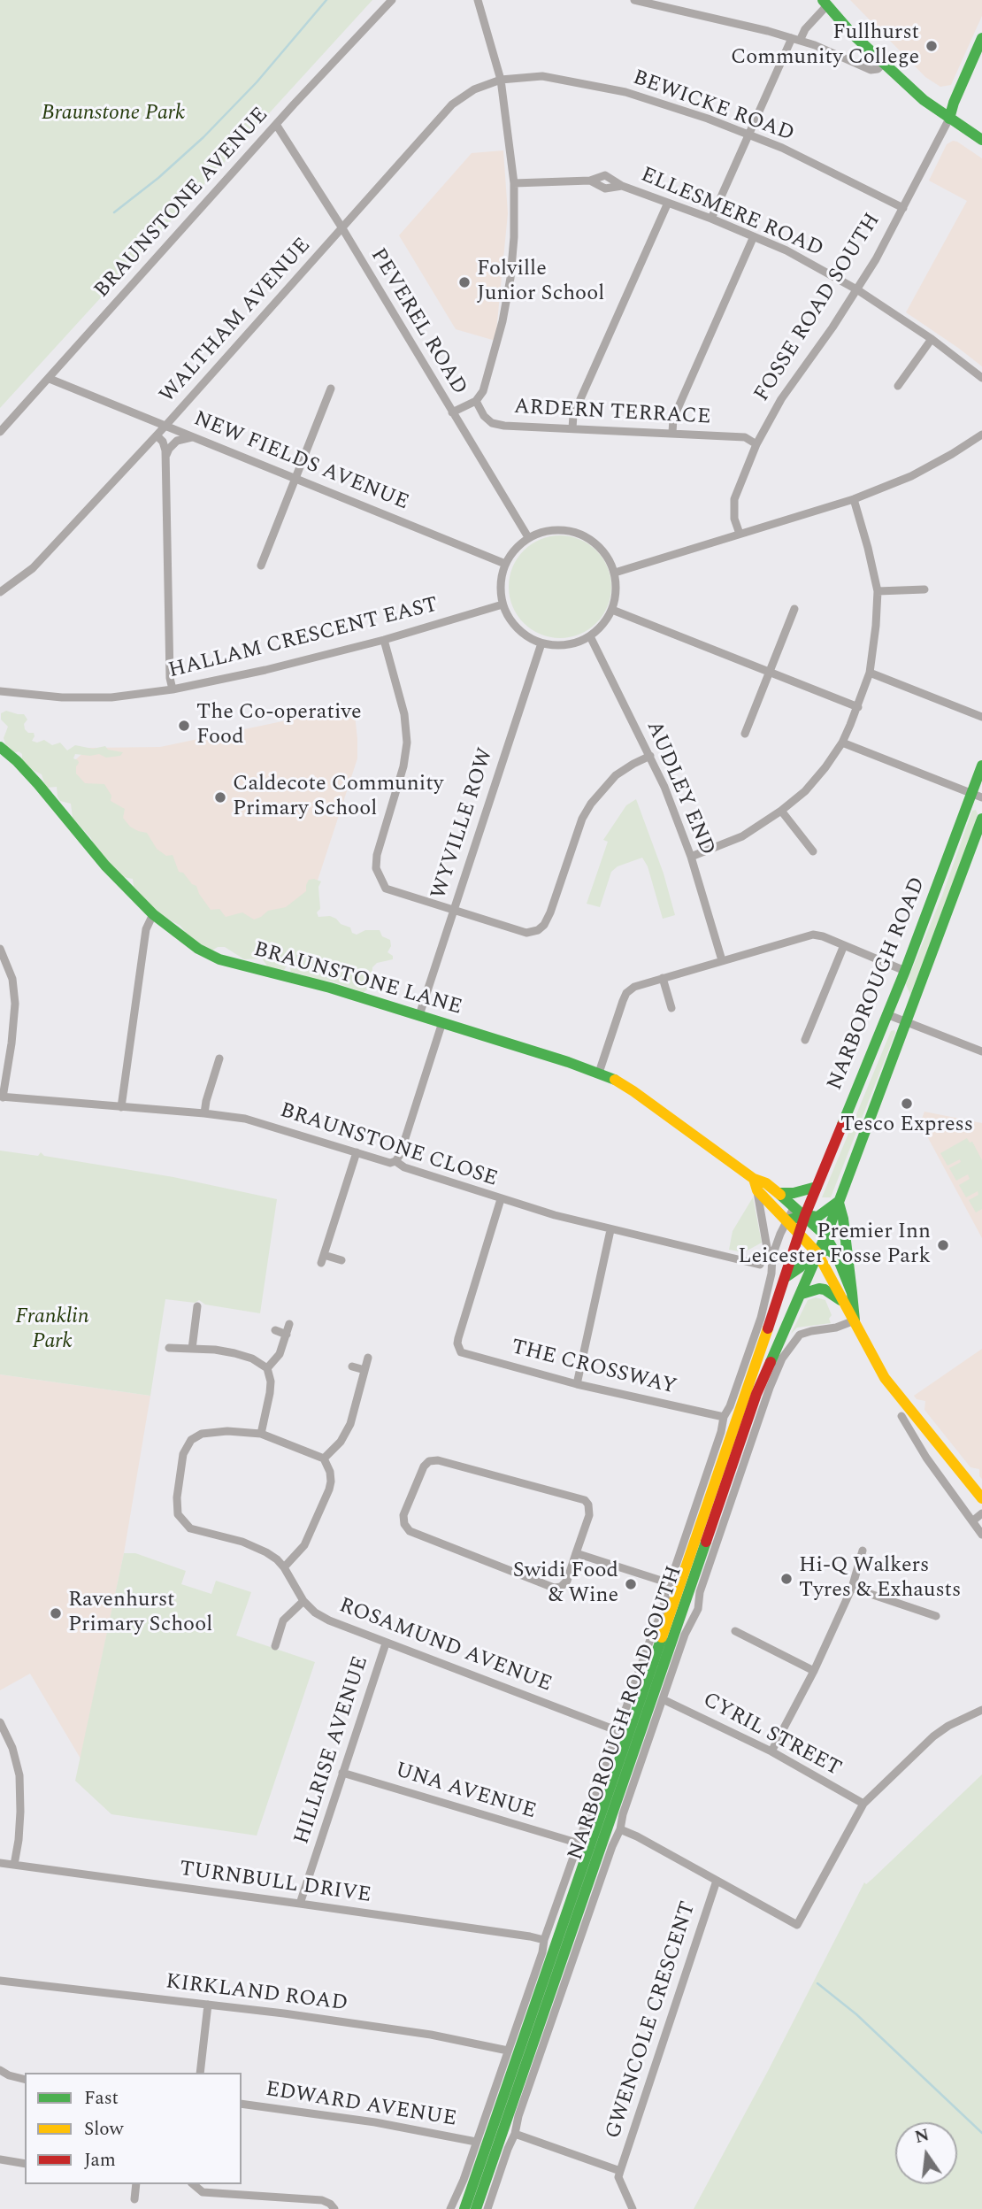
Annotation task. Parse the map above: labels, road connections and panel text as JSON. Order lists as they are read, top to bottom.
{
  "streets": {
    "main road": [
      "FOSSE ROAD SOUTH",
      "BRAUNSTONE LANE",
      "NARBOROUGH ROAD",
      "NARBOROUGH ROAD SOUTH"
    ],
    "street": [
      "BEWICKE ROAD",
      "BRAUNSTONE AVENUE",
      "ELLESMERE ROAD",
      "WALTHAM AVENUE",
      "PEVEREL ROAD",
      "ARDERN TERRACE",
      "NEW FIELDS AVENUE",
      "HALLAM CRESCENT EAST",
      "AUDLEY END",
      "WYVILLE ROW",
      "BRAUNSTONE CLOSE",
      "THE CROSSWAY",
      "ROSAMUND AVENUE",
      "CYRIL STREET",
      "HILLRISE AVENUE",
      "UNA AVENUE",
      "TURNBULL DRIVE",
      "KIRKLAND ROAD",
      "GWENCOLE CRESCENT",
      "EDWARD AVENUE"
    ]
  },
  "crossings": [
    ["BEWICKE ROAD", "FOSSE ROAD SOUTH"],
    ["BEWICKE ROAD", "WALTHAM AVENUE"],
    ["BRAUNSTONE AVENUE", "PEVEREL ROAD"],
    ["BRAUNSTONE AVENUE", "NEW FIELDS AVENUE"],
    ["ELLESMERE ROAD", "FOSSE ROAD SOUTH"],
    ["FOSSE ROAD SOUTH", "ARDERN TERRACE"],
    ["WALTHAM AVENUE", "PEVEREL ROAD"],
    ["WALTHAM AVENUE", "NEW FIELDS AVENUE"],
    ["PEVEREL ROAD", "NEW FIELDS AVENUE"],
    ["PEVEREL ROAD", "HALLAM CRESCENT EAST"],
    ["PEVEREL ROAD", "AUDLEY END"],
    ["PEVEREL ROAD", "WYVILLE ROW"],
    ["NEW FIELDS AVENUE", "HALLAM CRESCENT EAST"],
    ["NEW FIELDS AVENUE", "AUDLEY END"],
    ["NEW FIELDS AVENUE", "WYVILLE ROW"],
    ["HALLAM CRESCENT EAST", "AUDLEY END"],
    ["HALLAM CRESCENT EAST", "WYVILLE ROW"],
    ["AUDLEY END", "WYVILLE ROW"],
    ["WYVILLE ROW", "BRAUNSTONE LANE"],
    ["BRAUNSTONE LANE", "NARBOROUGH ROAD"],
    ["BRAUNSTONE LANE", "NARBOROUGH ROAD SOUTH"],
    ["NARBOROUGH ROAD", "NARBOROUGH ROAD SOUTH"],
    ["BRAUNSTONE CLOSE", "THE CROSSWAY"],
    ["THE CROSSWAY", "NARBOROUGH ROAD SOUTH"],
    ["ROSAMUND AVENUE", "NARBOROUGH ROAD SOUTH"],
    ["ROSAMUND AVENUE", "HILLRISE AVENUE"],
    ["NARBOROUGH ROAD SOUTH", "CYRIL STREET"],
    ["NARBOROUGH ROAD SOUTH", "UNA AVENUE"],
    ["NARBOROUGH ROAD SOUTH", "TURNBULL DRIVE"],
    ["NARBOROUGH ROAD SOUTH", "KIRKLAND ROAD"],
    ["NARBOROUGH ROAD SOUTH", "GWENCOLE CRESCENT"],
    ["NARBOROUGH ROAD SOUTH", "EDWARD AVENUE"],
    ["HILLRISE AVENUE", "UNA AVENUE"],
    ["HILLRISE AVENUE", "TURNBULL DRIVE"]
  ],
  "parks": ["Braunstone Park", "Franklin Park"],
  "places": [
    "Fullhurst Community College",
    "Folville Junior School",
    "The Co-operative Food",
    "Caldecote Community Primary School",
    "Tesco Express",
    "Premier Inn Leicester Fosse Park",
    "Hi-Q Walkers Tyres & Exhausts",
    "Swidi Food & Wine",
    "Ravenhurst Primary School"
  ],
  "legend": ["Fast", "Slow", "Jam"],
  "north": "top"
}
